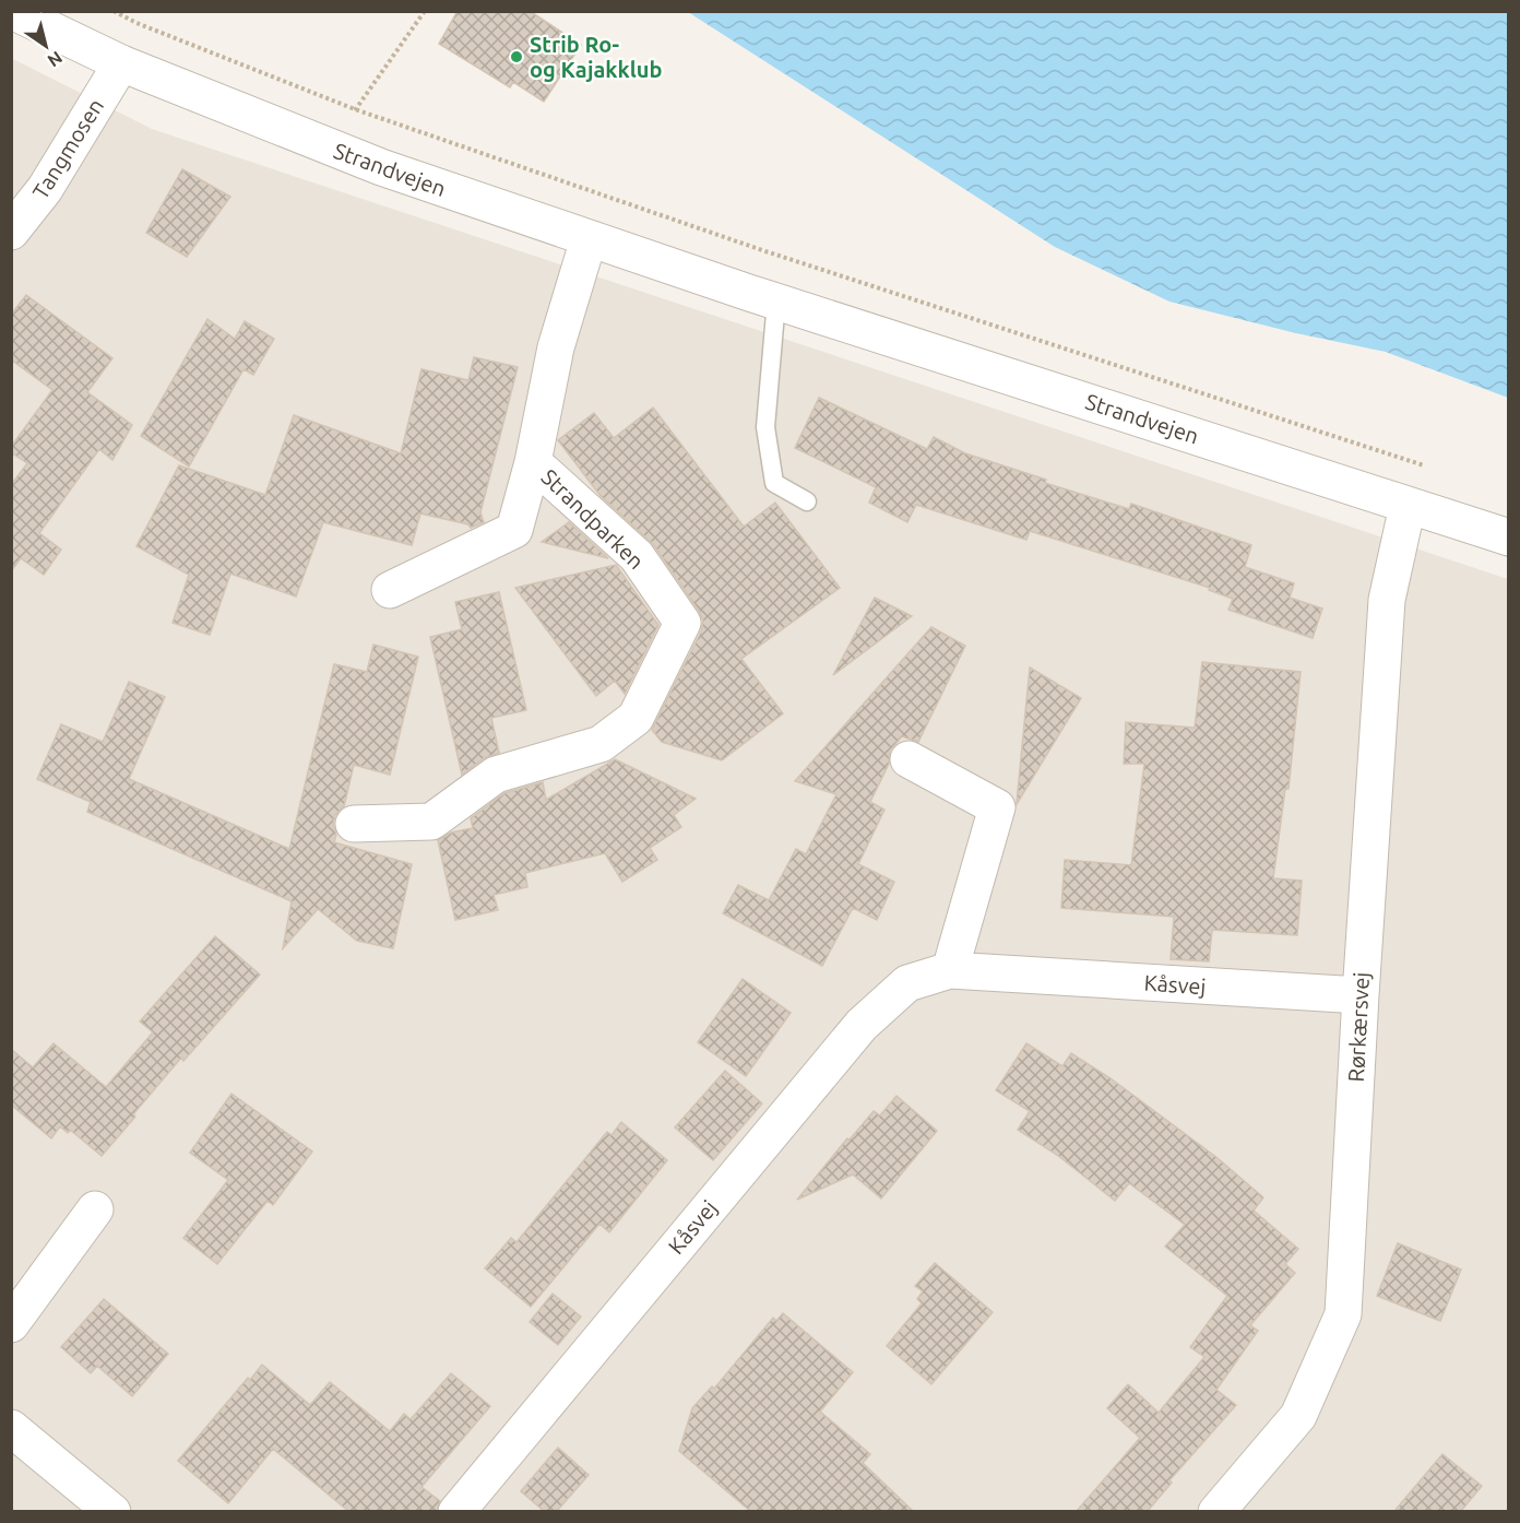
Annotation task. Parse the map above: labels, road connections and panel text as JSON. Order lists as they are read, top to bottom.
{
  "streets": {
    "street": [
      "Tangmosen",
      "Strandvejen",
      "Strandparken",
      "Kåsvej",
      "Rørkærsvej"
    ]
  },
  "crossings": [
    ["Tangmosen", "Strandvejen"],
    ["Strandvejen", "Strandparken"],
    ["Strandvejen", "Rørkærsvej"],
    ["Kåsvej", "Rørkærsvej"]
  ],
  "places": ["Strib Ro- og Kajakklub"],
  "north": "bottom right"
}
